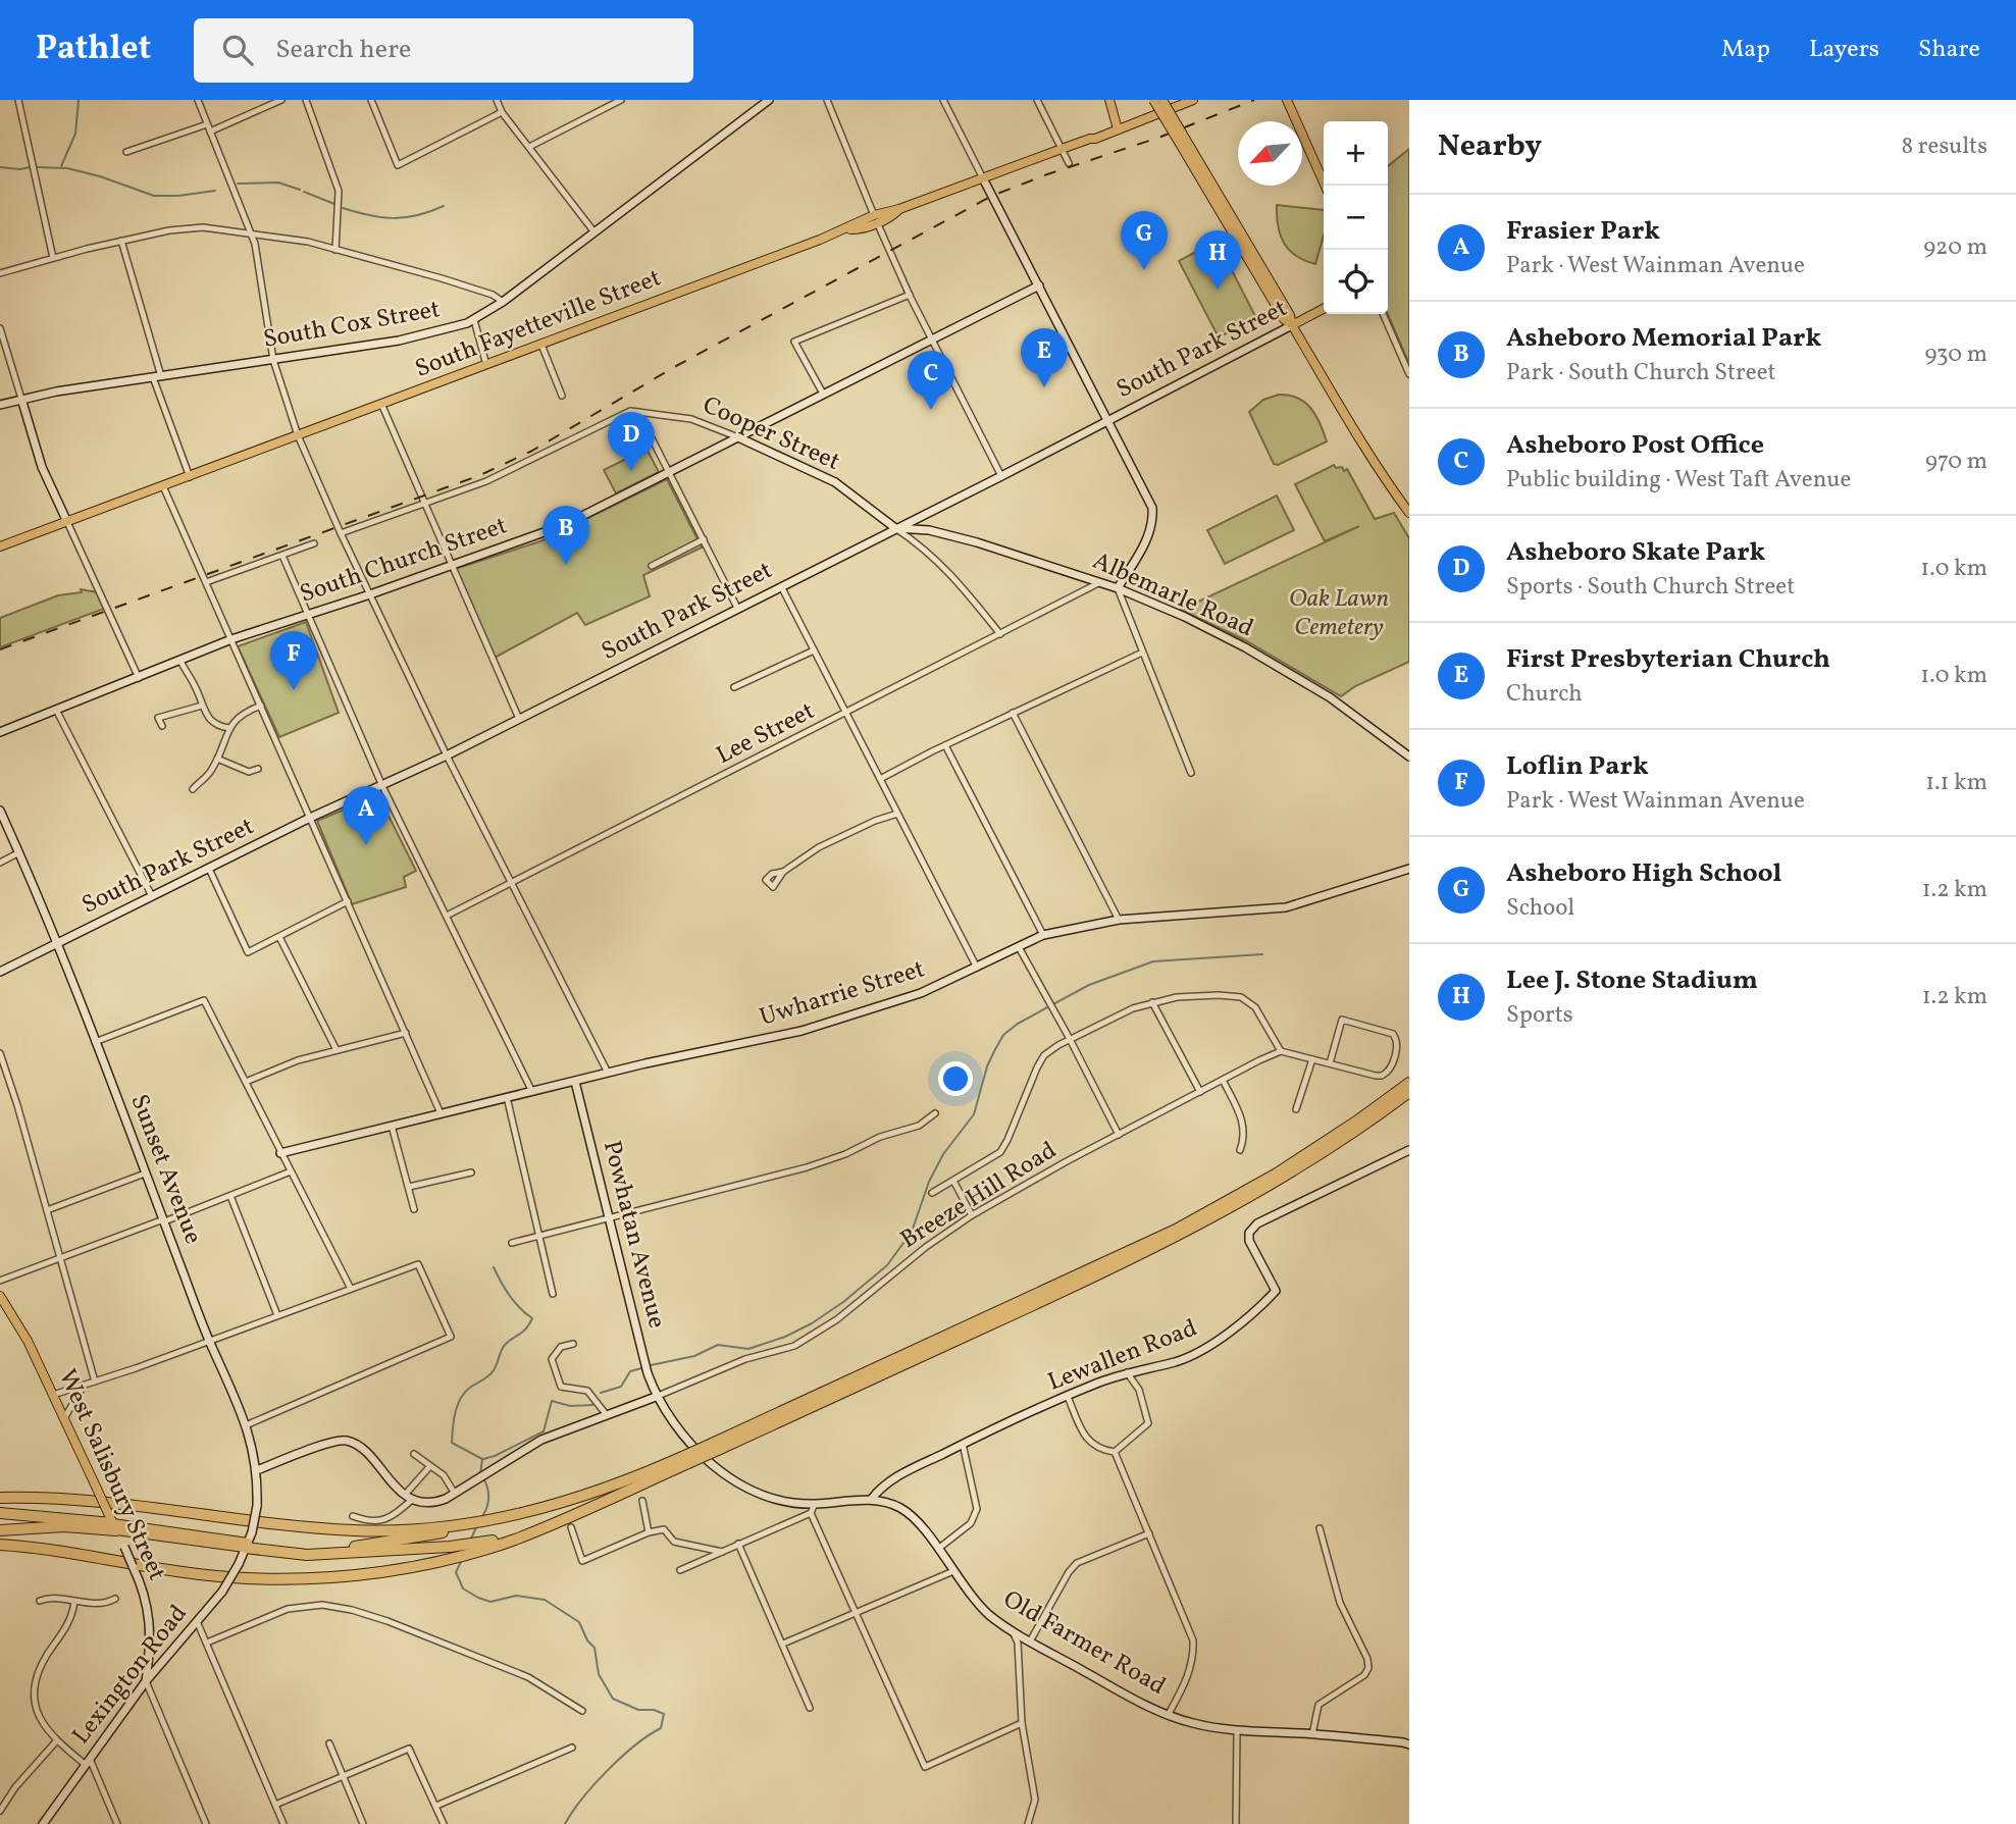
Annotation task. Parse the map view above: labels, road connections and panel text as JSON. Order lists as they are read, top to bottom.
{
  "streets": {
    "main road": ["South Fayetteville Street", "South Park Street", "West Salisbury Street"],
    "street": [
      "South Cox Street",
      "Cooper Street",
      "South Church Street",
      "Albemarle Road",
      "Lee Street",
      "Uwharrie Street",
      "Sunset Avenue",
      "Breeze Hill Road",
      "Powhatan Avenue",
      "Lewallen Road",
      "Old Farmer Road",
      "Lexington Road"
    ]
  },
  "crossings": [
    ["South Park Street", "Cooper Street"],
    ["South Park Street", "Albemarle Road"],
    ["South Park Street", "Sunset Avenue"],
    ["Cooper Street", "South Church Street"],
    ["Cooper Street", "Albemarle Road"],
    ["Cooper Street", "Lee Street"],
    ["Albemarle Road", "Lee Street"],
    ["Uwharrie Street", "Powhatan Avenue"],
    ["Sunset Avenue", "Lexington Road"],
    ["Breeze Hill Road", "Powhatan Avenue"],
    ["Breeze Hill Road", "Old Farmer Road"],
    ["Powhatan Avenue", "Old Farmer Road"],
    ["Lewallen Road", "Old Farmer Road"],
    ["West Salisbury Street", "Lexington Road"]
  ],
  "parks": ["Oak Lawn Cemetery"],
  "north": "bottom left",
  "page": {
    "header": "Pathlet",
    "search": "Search here",
    "nav": ["Map", "Layers", "Share"],
    "heading": ["Nearby", "8 results"],
    "map_buttons": ["+", "−"],
    "list": [
      {
        "mark": "A",
        "name": "Frasier Park",
        "note": "Park · West Wainman Avenue",
        "value": "920 m"
      },
      {
        "mark": "B",
        "name": "Asheboro Memorial Park",
        "note": "Park · South Church Street",
        "value": "930 m"
      },
      {
        "mark": "C",
        "name": "Asheboro Post Office",
        "note": "Public building · West Taft Avenue",
        "value": "970 m"
      },
      {
        "mark": "D",
        "name": "Asheboro Skate Park",
        "note": "Sports · South Church Street",
        "value": "1.0 km"
      },
      {
        "mark": "E",
        "name": "First Presbyterian Church",
        "note": "Church",
        "value": "1.0 km"
      },
      {
        "mark": "F",
        "name": "Loflin Park",
        "note": "Park · West Wainman Avenue",
        "value": "1.1 km"
      },
      {
        "mark": "G",
        "name": "Asheboro High School",
        "note": "School",
        "value": "1.2 km"
      },
      {
        "mark": "H",
        "name": "Lee J. Stone Stadium",
        "note": "Sports",
        "value": "1.2 km"
      }
    ],
    "pins": [
      "G",
      "H",
      "E",
      "C",
      "D",
      "B",
      "F",
      "A"
    ]
  }
}
